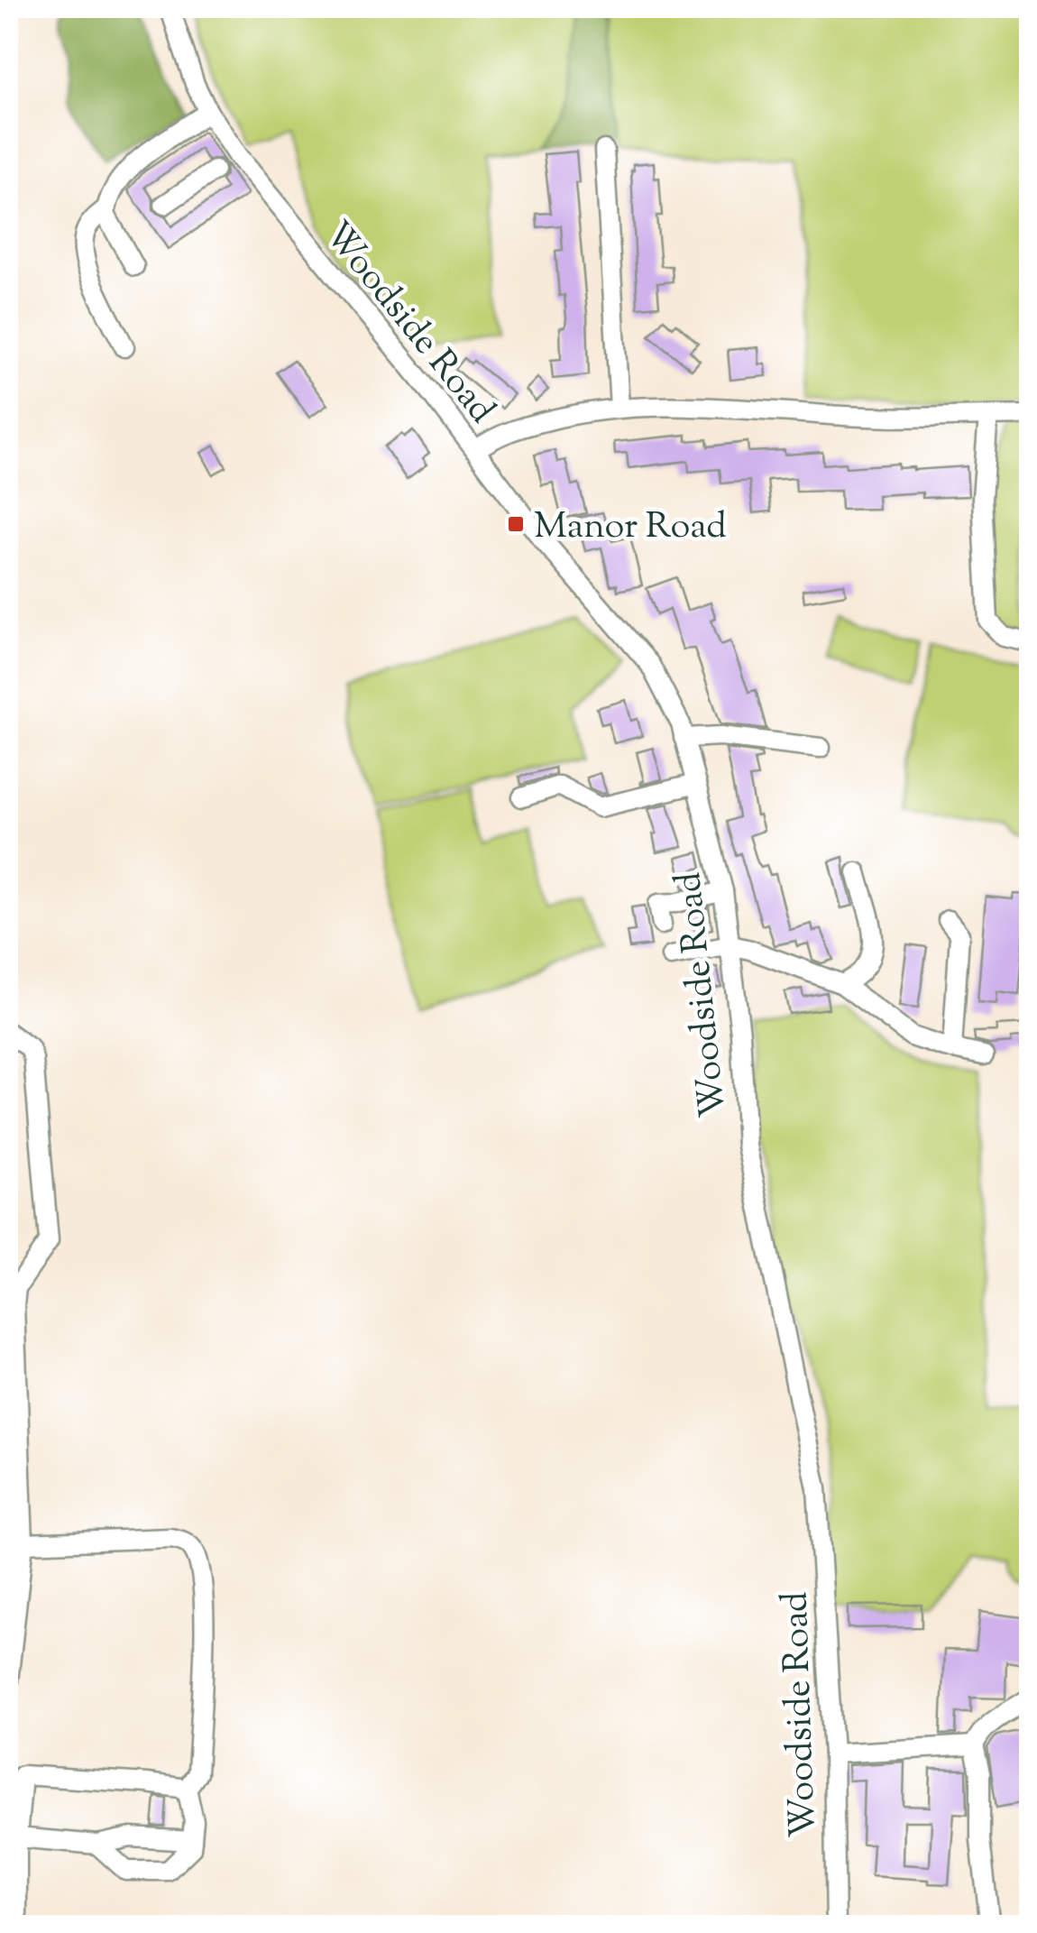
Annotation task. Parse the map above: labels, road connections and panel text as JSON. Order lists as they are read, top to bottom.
{
  "streets": {
    "street": ["Woodside Road"]
  },
  "places": {
    "transit": ["Manor Road"]
  }
}
